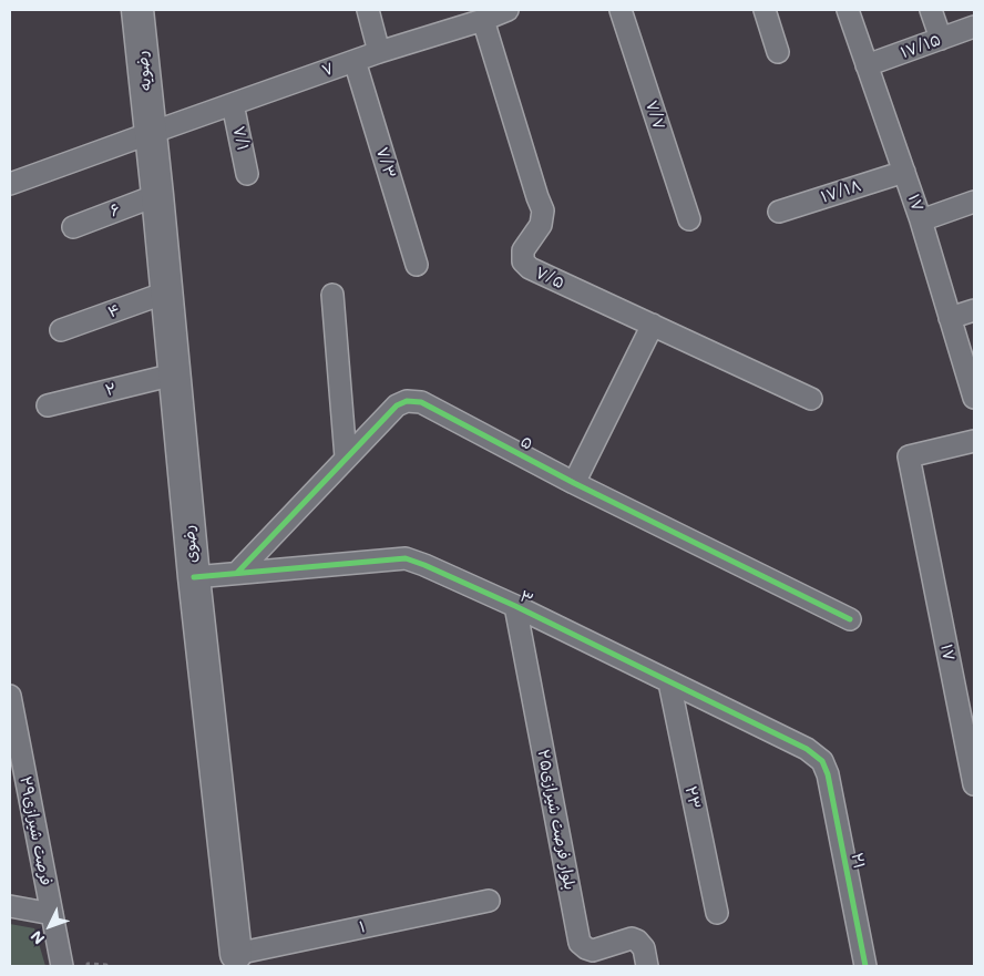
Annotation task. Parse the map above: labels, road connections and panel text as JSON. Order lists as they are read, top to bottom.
{
  "streets": {
    "main road": ["رضویه", "رضوی"],
    "street": [
      "۱۷/۱۵",
      "۷",
      "۷/۷",
      "۷/۱",
      "۷/۳",
      "۱۷/۱۸",
      "۱۷",
      "۶",
      "۷/۵",
      "۴",
      "۲",
      "۵",
      "۳",
      "۲۳",
      "بلوار فرصت شیرازی۲۵",
      "فرصت شیرازی۲۹",
      "۲۱",
      "۱"
    ]
  },
  "crossings": [
    ["۱۷/۱۵", "۱۷"],
    ["۷", "رضویه"],
    ["۷", "۷/۱"],
    ["۷", "۷/۳"],
    ["۷", "۷/۵"],
    ["۷", "رضوی"],
    ["رضویه", "رضوی"],
    ["۱۷/۱۸", "۱۷"],
    ["۶", "رضوی"],
    ["۴", "رضوی"],
    ["۲", "رضوی"],
    ["۵", "۳"],
    ["رضوی", "۳"],
    ["رضوی", "۱"],
    ["۳", "۲۳"],
    ["۳", "بلوار فرصت شیرازی۲۵"],
    ["۳", "۲۱"]
  ],
  "north": "bottom left"
}
